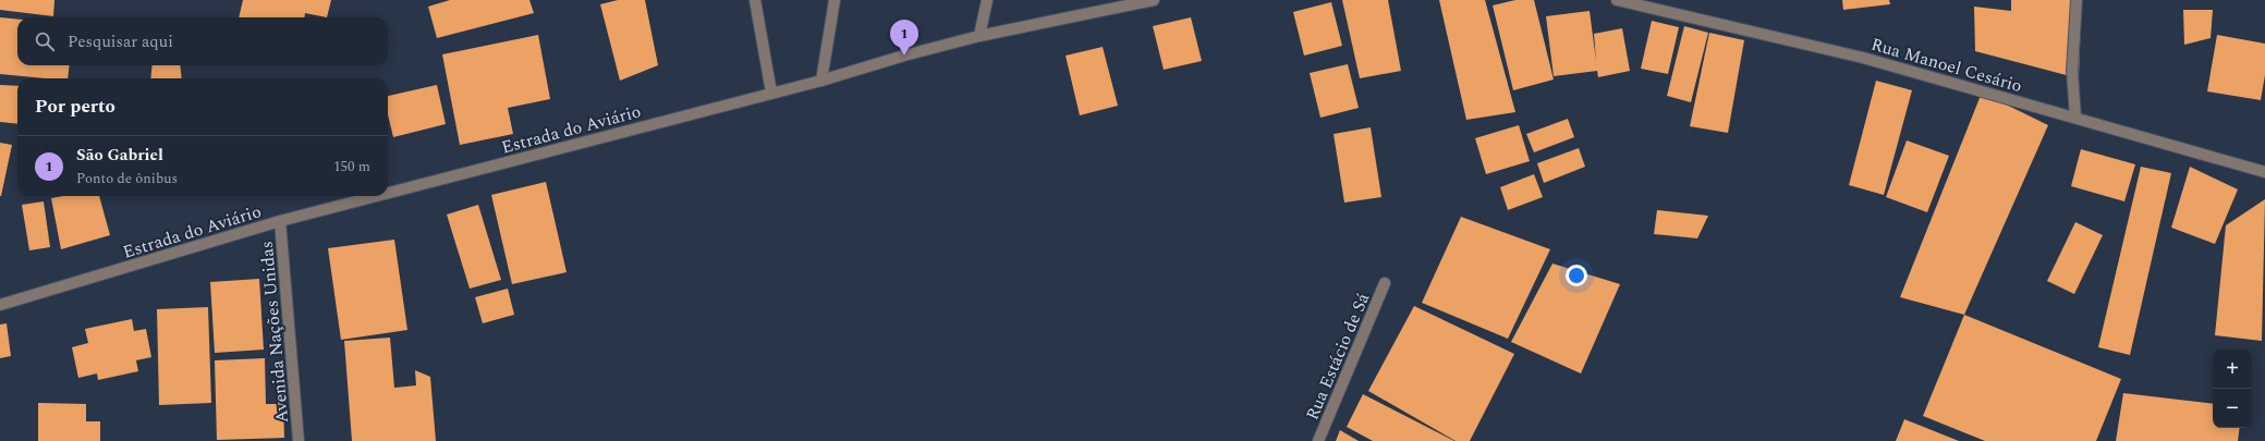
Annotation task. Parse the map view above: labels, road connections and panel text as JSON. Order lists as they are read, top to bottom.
{
  "streets": {
    "street": [
      "Rua Manoel Cesário",
      "Estrada do Aviário",
      "Avenida Nações Unidas",
      "Rua Estácio de Sá"
    ]
  },
  "crossings": [
    ["Estrada do Aviário", "Avenida Nações Unidas"]
  ],
  "page": {
    "search": "Pesquisar aqui",
    "pins": "1",
    "heading": "Por perto",
    "list": [
      {
        "mark": "1",
        "name": "São Gabriel",
        "note": "Ponto de ônibus",
        "value": "150 m"
      }
    ],
    "map_buttons": ["+", "−"]
  }
}
